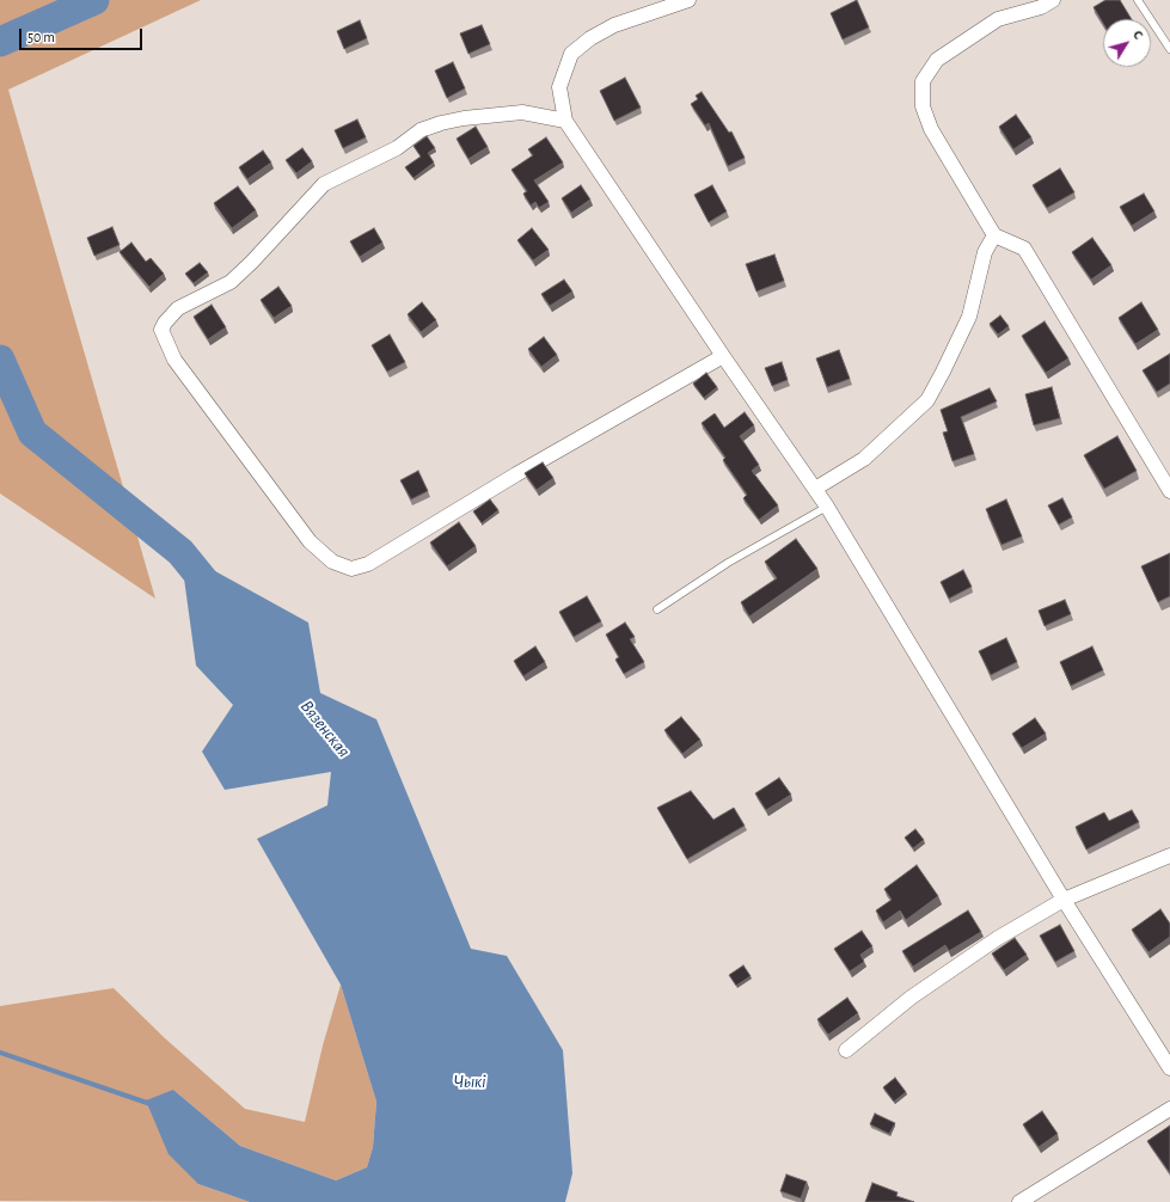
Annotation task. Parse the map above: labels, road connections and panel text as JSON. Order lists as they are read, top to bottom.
{
  "water": ["Вязенская", "Чыкі"],
  "scale_bar": "50 m",
  "north": "top right"
}
